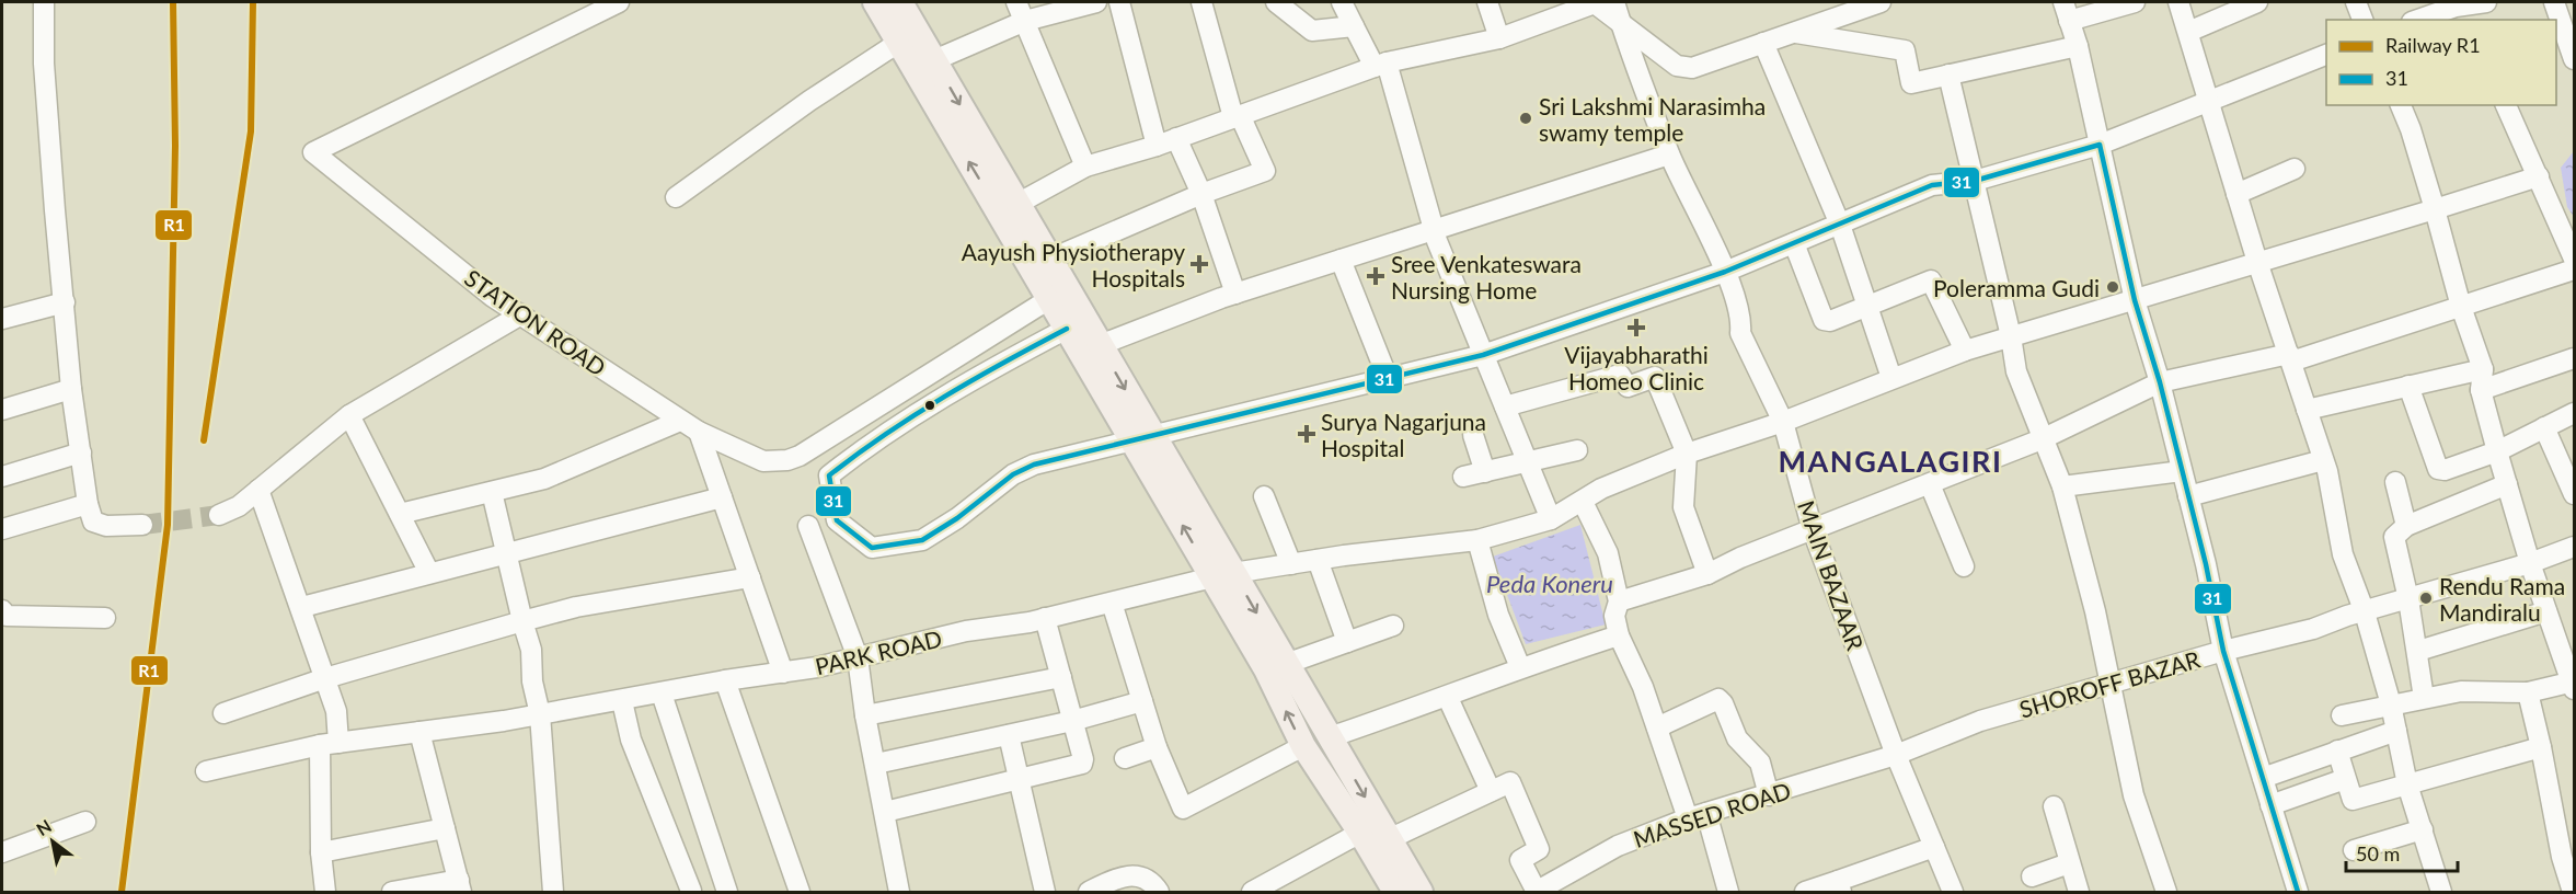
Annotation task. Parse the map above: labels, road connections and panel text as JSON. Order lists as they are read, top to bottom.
{
  "streets": {
    "street": [
      "STATION ROAD",
      "MAIN BAZAAR",
      "PARK ROAD",
      "SHOROFF BAZAR",
      "MASSED ROAD"
    ]
  },
  "crossings": [
    ["MAIN BAZAAR", "PARK ROAD"],
    ["MAIN BAZAAR", "SHOROFF BAZAR"],
    ["MAIN BAZAAR", "MASSED ROAD"],
    ["SHOROFF BAZAR", "MASSED ROAD"]
  ],
  "districts": ["MANGALAGIRI"],
  "water": ["Peda Koneru"],
  "places": {
    "other": ["Sri Lakshmi Narasimha swamy temple", "Poleramma Gudi", "Rendu Rama Mandiralu"],
    "health": [
      "Aayush Physiotherapy Hospitals",
      "Sree Venkateswara Nursing Home",
      "Vijayabharathi Homeo Clinic",
      "Surya Nagarjuna Hospital"
    ]
  },
  "lines": ["rail line R1", "transit line 31"],
  "legend": ["Railway R1", "31"],
  "scale_bar": "50 m",
  "north": "top left"
}
